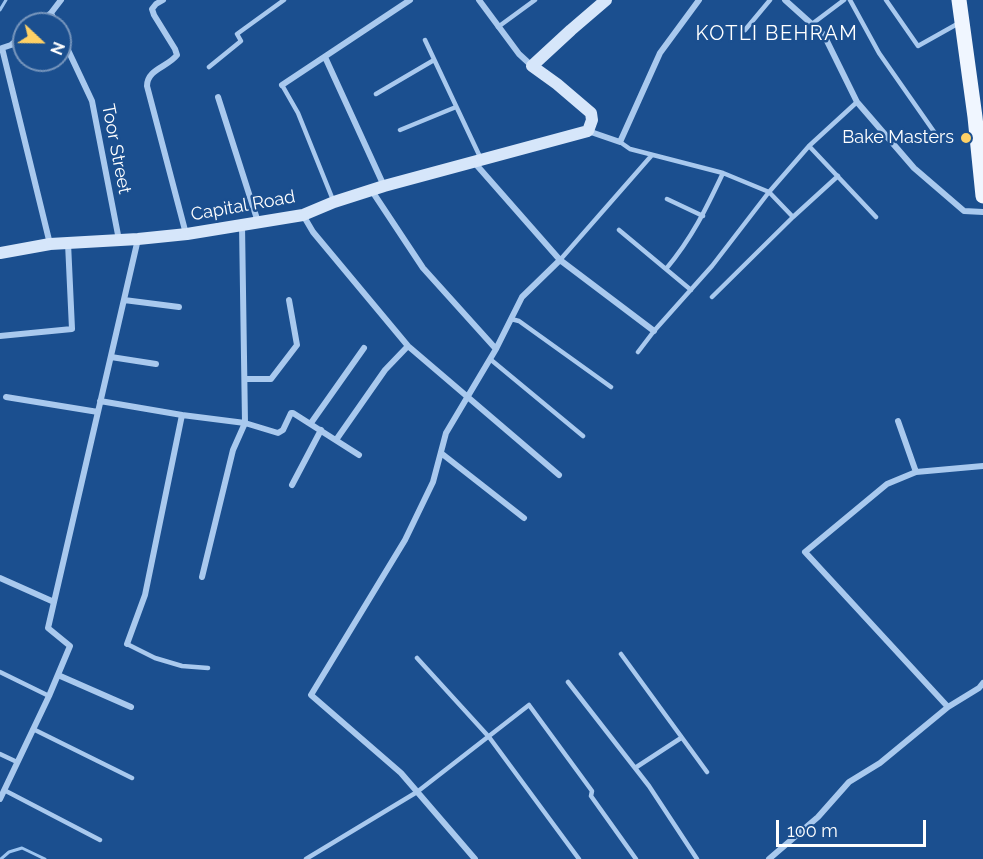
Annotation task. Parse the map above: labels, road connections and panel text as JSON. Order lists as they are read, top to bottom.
{
  "streets": {
    "street": ["Toor Street", "Capital Road"]
  },
  "crossings": [
    ["Toor Street", "Capital Road"]
  ],
  "districts": ["KOTLI BEHRAM"],
  "places": ["Bake Masters"],
  "scale_bar": "100 m",
  "north": "right"
}
